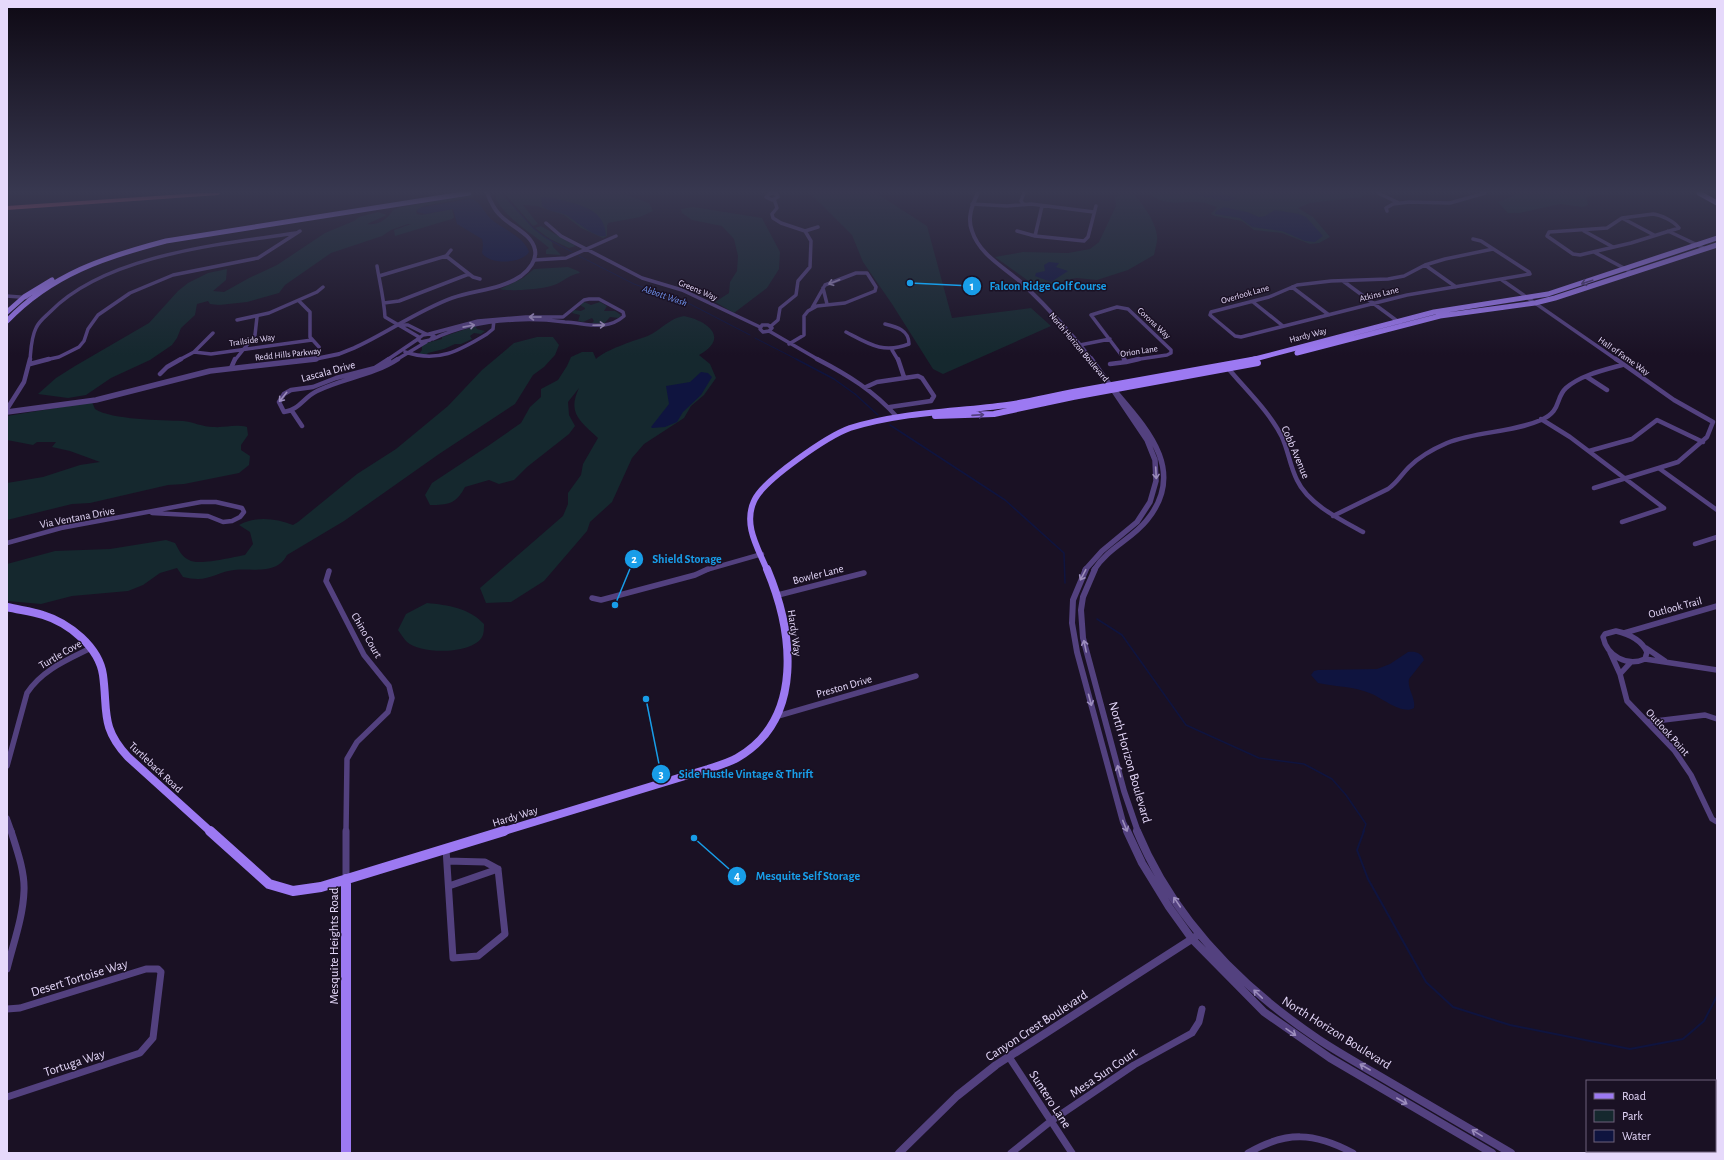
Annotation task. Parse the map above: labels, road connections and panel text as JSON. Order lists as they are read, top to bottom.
{
  "streets": {
    "main road": ["Hardy Way", "Turtleback Road", "Mesquite Heights Road"],
    "street": [
      "Greens Way",
      "Overlook Lane",
      "Atkins Lane",
      "Corona Way",
      "Trailside Way",
      "North Horizon Boulevard",
      "Orion Lane",
      "Redd Hills Parkway",
      "Hall of Fame Way",
      "Lascala Drive",
      "Cobb Avenue",
      "Via Ventana Drive",
      "Bowler Lane",
      "Outlook Trail",
      "Chino Court",
      "Turtle Cove",
      "Preston Drive",
      "Outlook Point",
      "Desert Tortoise Way",
      "Canyon Crest Boulevard",
      "Tortuga Way",
      "Mesa Sun Court",
      "Suntero Lane"
    ]
  },
  "crossings": [
    ["Overlook Lane", "Atkins Lane"],
    ["Atkins Lane", "Hall of Fame Way"],
    ["Corona Way", "Orion Lane"],
    ["Hardy Way", "North Horizon Boulevard"],
    ["Hardy Way", "Hall of Fame Way"],
    ["Hardy Way", "Cobb Avenue"],
    ["Hardy Way", "Bowler Lane"],
    ["Hardy Way", "Preston Drive"],
    ["Hardy Way", "Turtleback Road"],
    ["Hardy Way", "Mesquite Heights Road"],
    ["North Horizon Boulevard", "Canyon Crest Boulevard"],
    ["Outlook Trail", "Outlook Point"],
    ["Chino Court", "Mesquite Heights Road"],
    ["Turtle Cove", "Turtleback Road"],
    ["Turtleback Road", "Mesquite Heights Road"],
    ["Desert Tortoise Way", "Tortuga Way"],
    ["Canyon Crest Boulevard", "Suntero Lane"],
    ["Mesa Sun Court", "Suntero Lane"]
  ],
  "water": ["Abbott Wash"],
  "places": [
    "Falcon Ridge Golf Course",
    "Shield Storage",
    "Side Hustle Vintage & Thrift",
    "Mesquite Self Storage"
  ],
  "legend": ["Road", "Park", "Water"]
}
